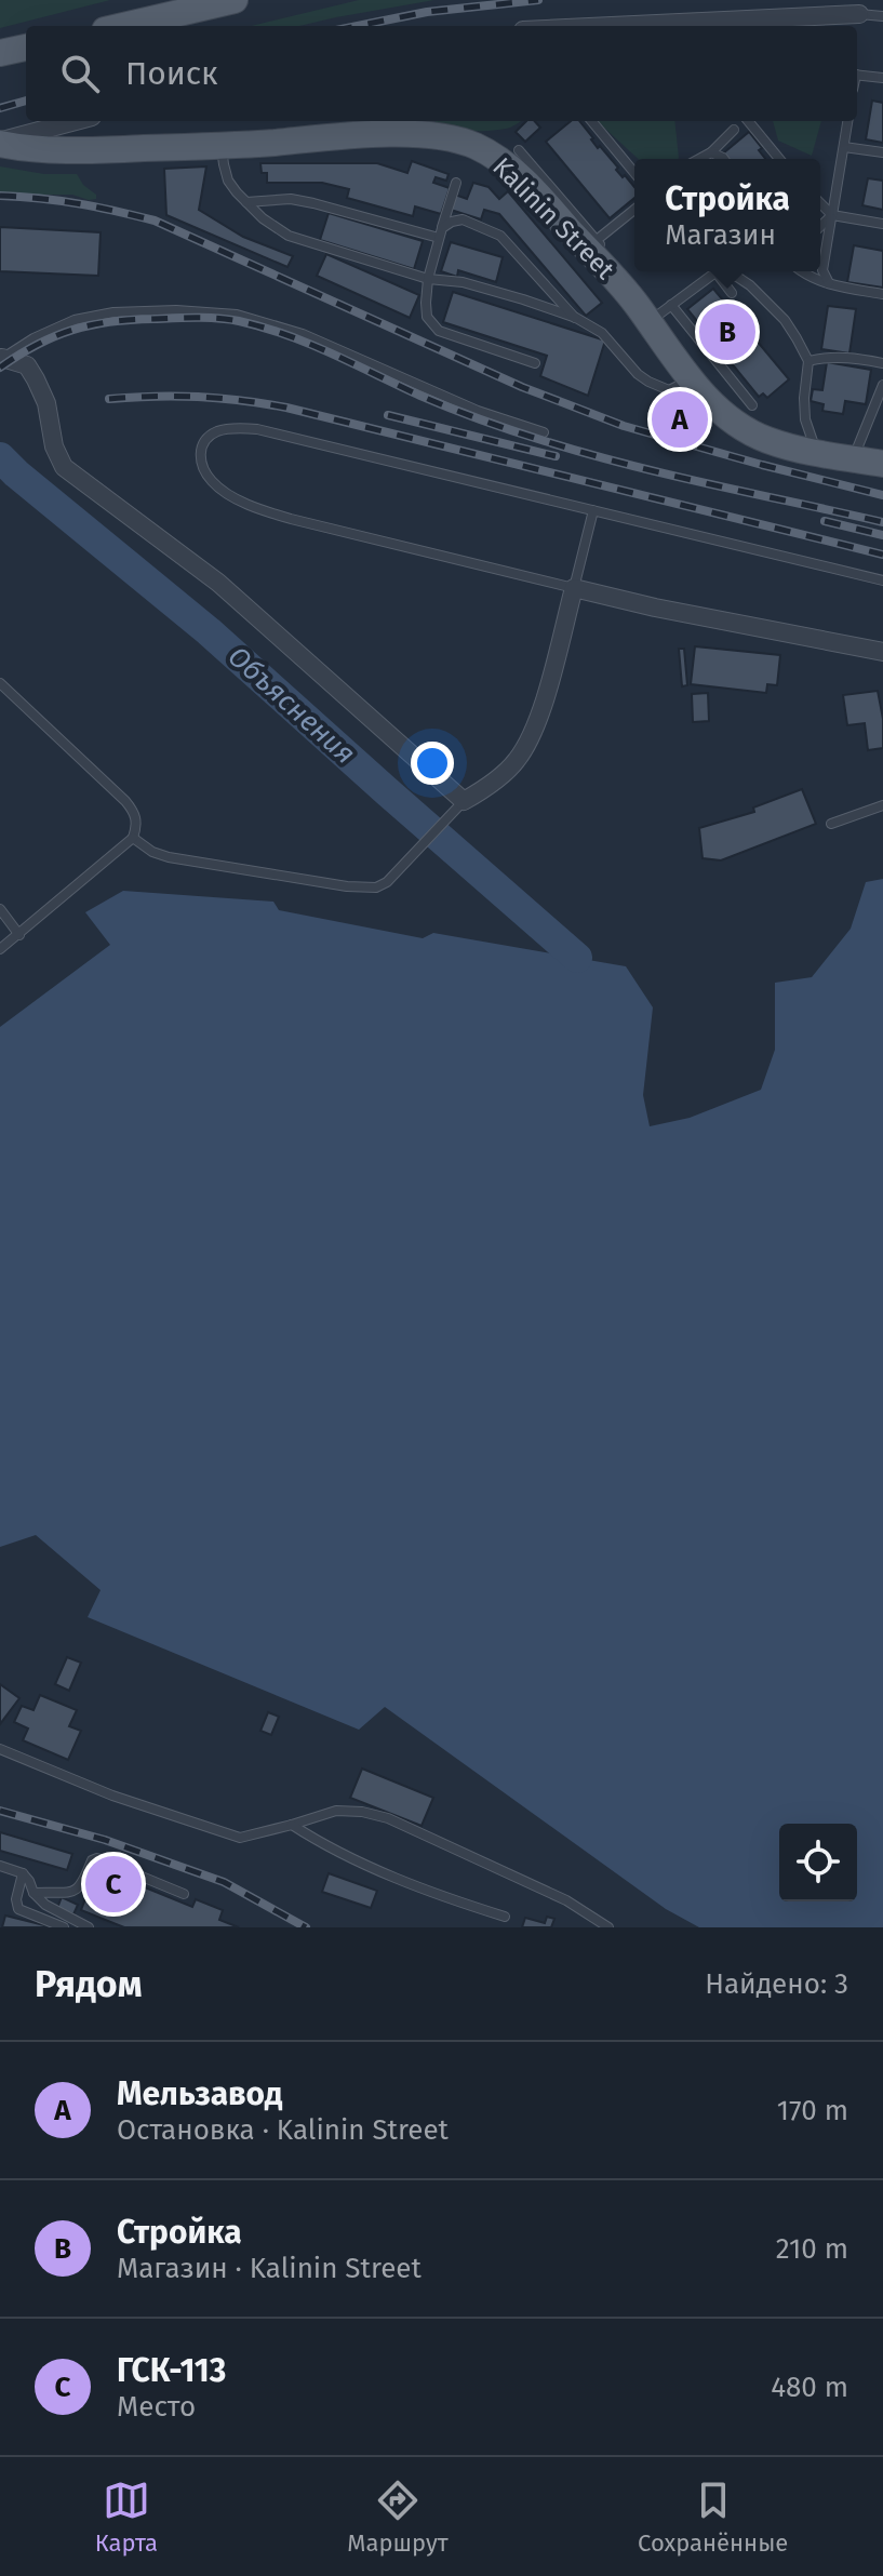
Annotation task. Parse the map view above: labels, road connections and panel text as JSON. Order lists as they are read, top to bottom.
{
  "streets": {
    "main road": ["Kalinin Street"]
  },
  "water": ["Объяснения"],
  "page": {
    "search": "Поиск",
    "popup": ["Стройка", "Магазин"],
    "pins": ["B", "A", "C"],
    "heading": ["Рядом", "Найдено: 3"],
    "list": [
      {
        "mark": "A",
        "name": "Мельзавод",
        "note": "Остановка · Kalinin Street",
        "value": "170 m"
      },
      {
        "mark": "B",
        "name": "Стройка",
        "note": "Магазин · Kalinin Street",
        "value": "210 m"
      },
      {
        "mark": "C",
        "name": "ГСК-113",
        "note": "Место",
        "value": "480 m"
      }
    ],
    "nav": ["Карта", "Маршрут", "Сохранённые"]
  }
}
